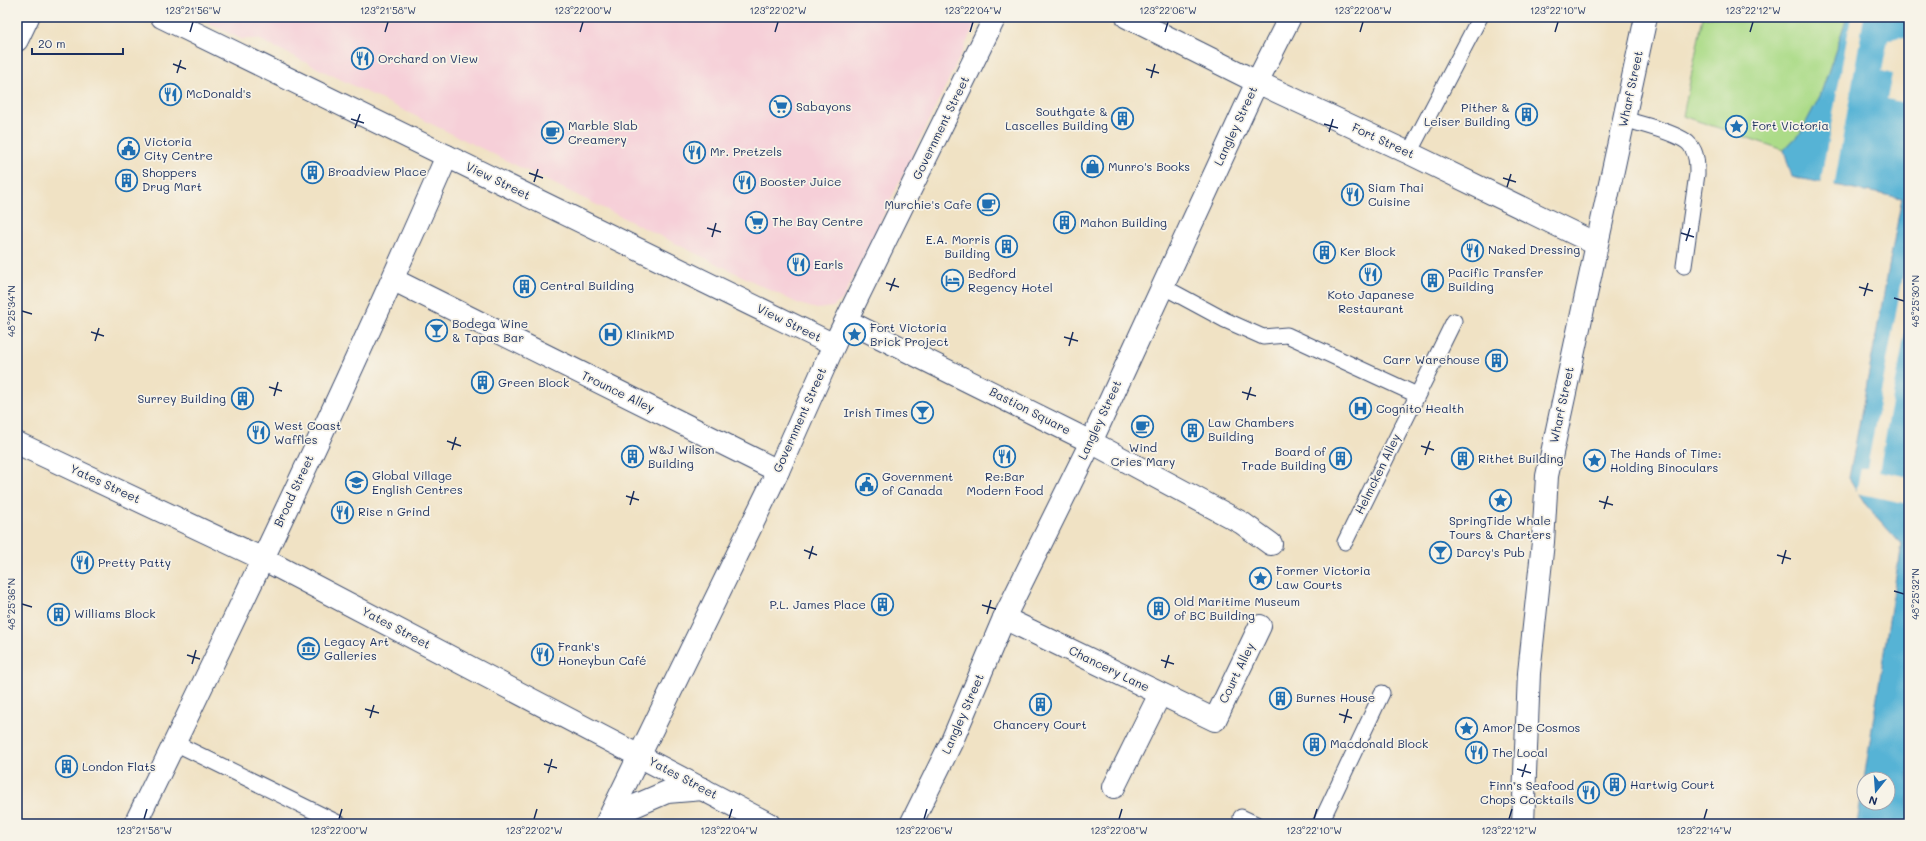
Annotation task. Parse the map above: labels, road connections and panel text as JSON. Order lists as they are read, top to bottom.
{
  "streets": {
    "street": [
      "Wharf Street",
      "Langley Street",
      "Government Street",
      "Fort Street",
      "View Street",
      "Trounce Alley",
      "Bastion Square",
      "Yates Street",
      "Broad Street",
      "Chancery Lane",
      "Court Alley"
    ],
    "lane": ["Helmcken Alley"]
  },
  "crossings": [
    ["Wharf Street", "Fort Street"],
    ["Langley Street", "Fort Street"],
    ["Langley Street", "Bastion Square"],
    ["Langley Street", "Chancery Lane"],
    ["Government Street", "View Street"],
    ["Government Street", "Trounce Alley"],
    ["Government Street", "Bastion Square"],
    ["Government Street", "Yates Street"],
    ["View Street", "Broad Street"],
    ["Trounce Alley", "Broad Street"],
    ["Yates Street", "Broad Street"],
    ["Chancery Lane", "Court Alley"]
  ],
  "places": {
    "restaurant": [
      "Orchard on View",
      "McDonald's",
      "Mr. Pretzels",
      "Booster Juice",
      "Siam Thai Cuisine",
      "Naked Dressing",
      "Earls",
      "Koto Japanese Restaurant",
      "West Coast Waffles",
      "Re:Bar Modern Food",
      "Rise n Grind",
      "Pretty Patty",
      "Frank's Honeybun Café",
      "The Local",
      "Finn’s Seafood Chops Cocktails"
    ],
    "supermarket": ["Sabayons", "The Bay Centre"],
    "building": [
      "Pither & Leiser Building",
      "Southgate & Lascelles Building",
      "Broadview Place",
      "Shoppers Drug Mart",
      "Mahon Building",
      "E.A. Morris Building",
      "Ker Block",
      "Pacific Transfer Building",
      "Central Building",
      "Carr Warehouse",
      "Green Block",
      "Surrey Building",
      "Law Chambers Building",
      "W&J Wilson Building",
      "Board of Trade Building",
      "Rithet Building",
      "P.L. James Place",
      "Old Maritime Museum of BC Building",
      "Williams Block",
      "Burnes House",
      "Chancery Court",
      "Macdonald Block",
      "London Flats",
      "Hartwig Court"
    ],
    "place": [
      "Fort Victoria",
      "Fort Victoria Brick Project",
      "The Hands of Time: Holding Binoculars",
      "SpringTide Whale Tours & Charters",
      "Former Victoria Law Courts",
      "Amor De Cosmos"
    ],
    "cafe": ["Marble Slab Creamery", "Murchie's Cafe", "Wind Cries Mary"],
    "public building": ["Victoria City Centre", "Government of Canada"],
    "shop": ["Munro's Books"],
    "hotel": ["Bedford Regency Hotel"],
    "bar": ["Bodega Wine & Tapas Bar", "Irish Times", "Darcy's Pub"],
    "hospital": ["KlinikMD", "Cognito Health"],
    "school or university": ["Global Village English Centres"],
    "museum": ["Legacy Art Galleries"]
  },
  "scale_bar": "20 m",
  "north": "bottom",
  "coordinates": [
    "123°21'56\"W",
    "123°21'58\"W",
    "123°22'00\"W",
    "123°22'02\"W",
    "123°22'04\"W",
    "123°22'06\"W",
    "123°22'08\"W",
    "123°22'10\"W",
    "123°22'12\"W",
    "48°25'30\"N",
    "48°25'34\"N",
    "48°25'32\"N",
    "48°25'36\"N",
    "123°22'14\"W"
  ]
}
